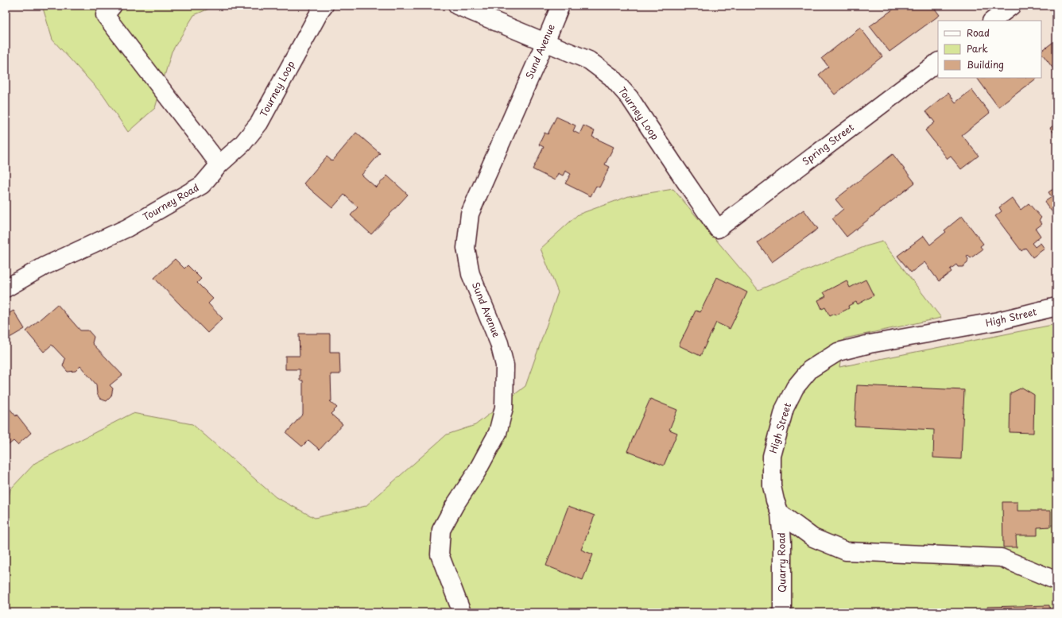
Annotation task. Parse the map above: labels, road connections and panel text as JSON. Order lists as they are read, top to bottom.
{
  "streets": {
    "street": [
      "Sund Avenue",
      "Tourney Loop",
      "Spring Street",
      "Tourney Road",
      "High Street",
      "Quarry Road"
    ]
  },
  "crossings": [
    ["Sund Avenue", "Tourney Loop"],
    ["Tourney Loop", "Spring Street"],
    ["Tourney Loop", "Tourney Road"],
    ["High Street", "Quarry Road"]
  ],
  "legend": ["Road", "Park", "Building"]
}
